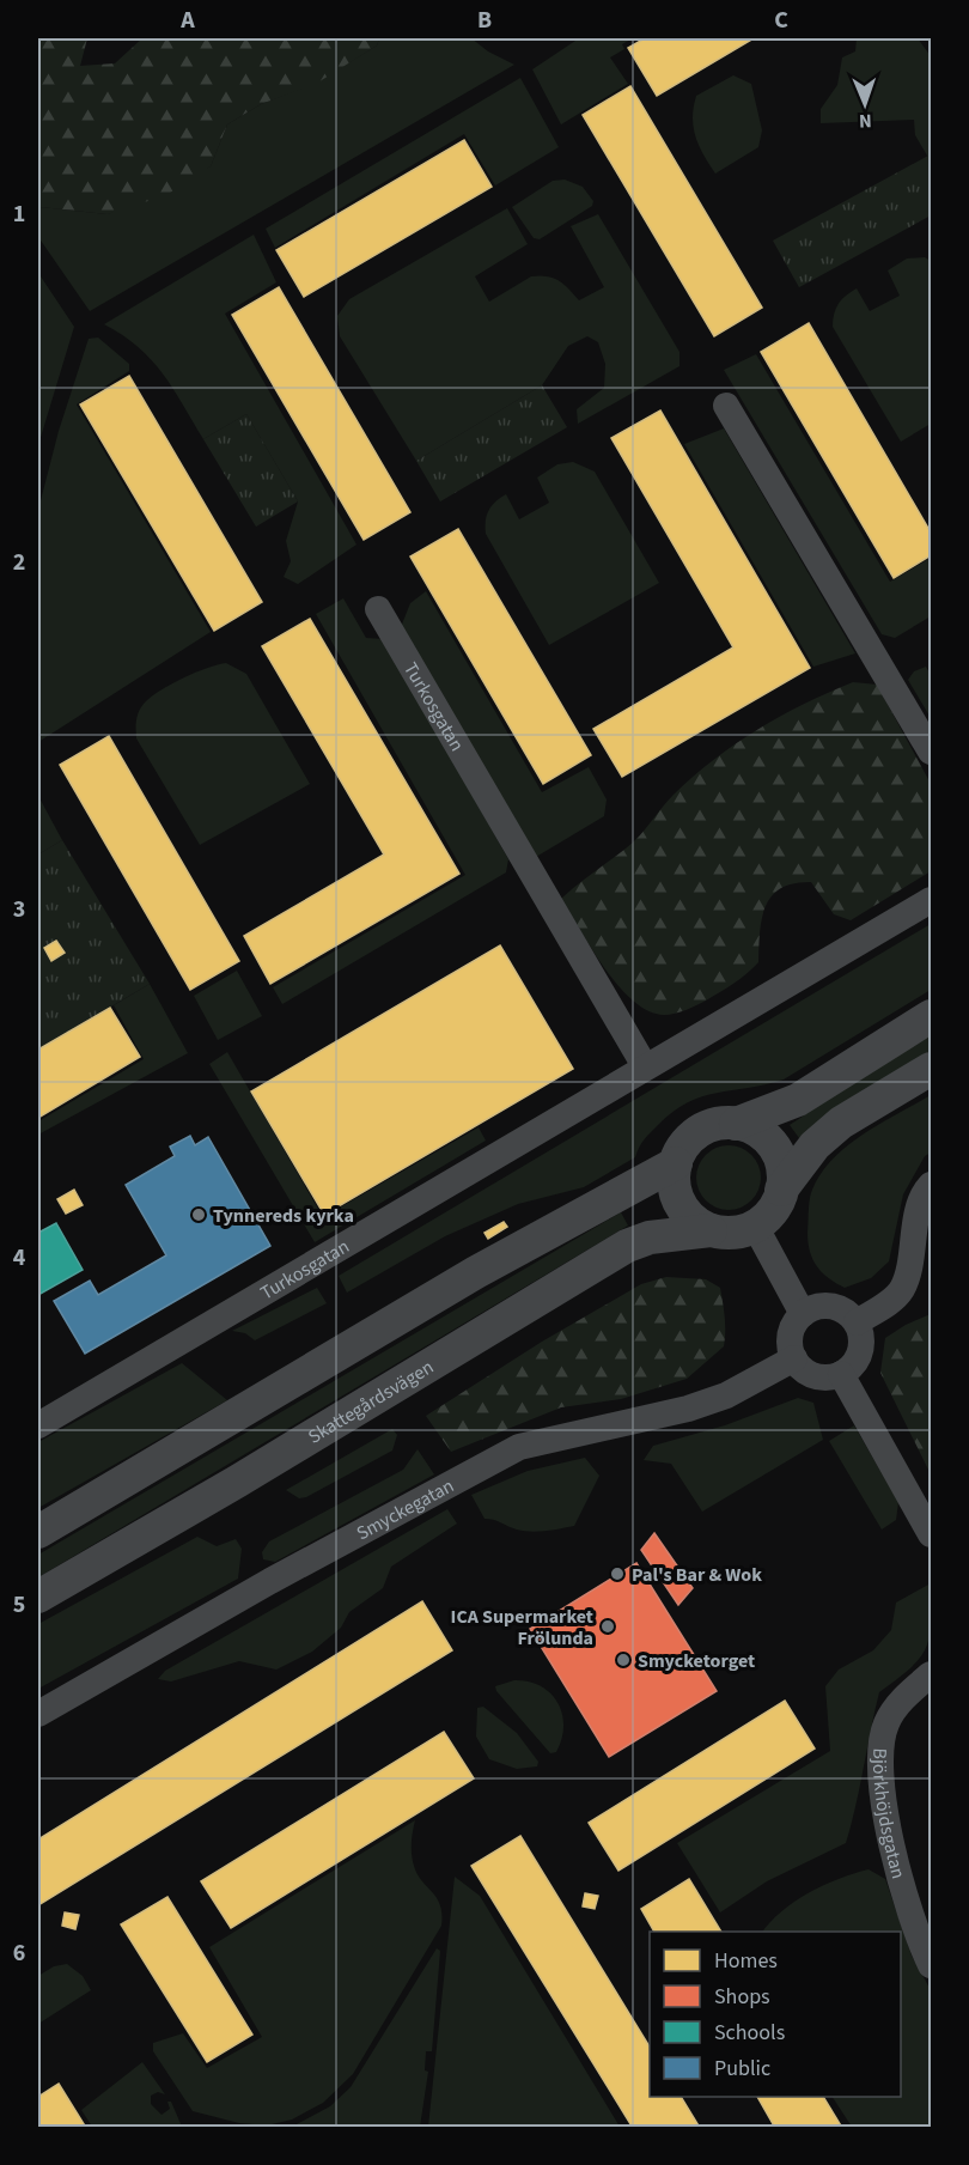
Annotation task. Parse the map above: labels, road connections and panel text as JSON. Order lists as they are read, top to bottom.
{
  "streets": {
    "street": [
      "Turkosgatan",
      "Skattegårdsvägen",
      "Smyckegatan",
      "Björkhöjdsgatan"
    ]
  },
  "places": [
    "Tynnereds kyrka",
    "Pal's Bar & Wok",
    "ICA Supermarket Frölunda",
    "Smycketorget"
  ],
  "legend": [
    "Homes",
    "Shops",
    "Schools",
    "Public"
  ],
  "north": "bottom",
  "grid": {
    "columns": ["A", "B", "C"],
    "rows": [
      "1",
      "2",
      "3",
      "4",
      "5",
      "6"
    ]
  }
}
